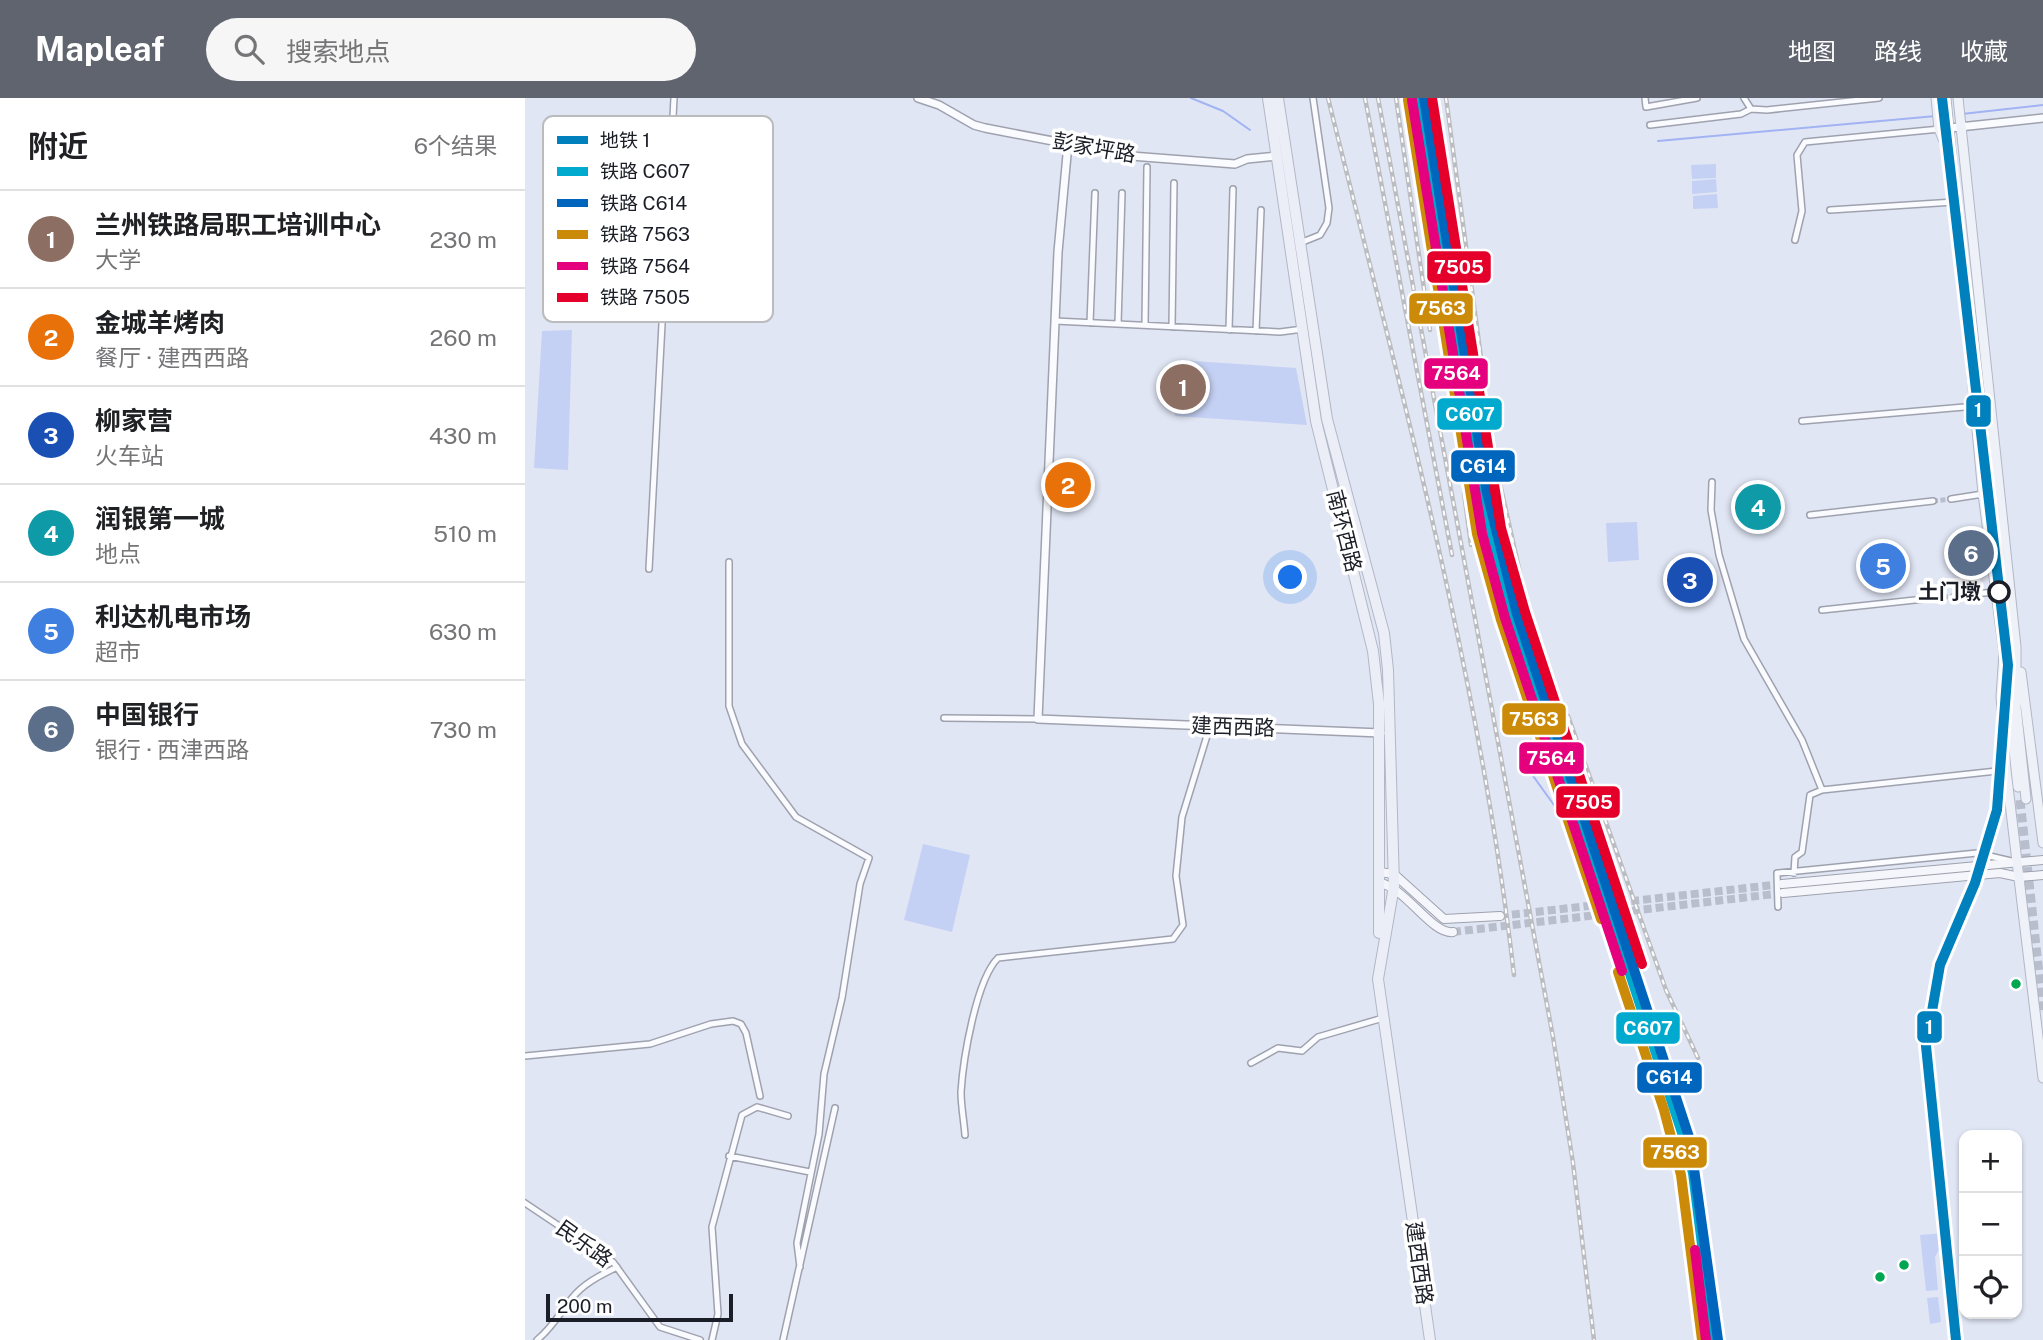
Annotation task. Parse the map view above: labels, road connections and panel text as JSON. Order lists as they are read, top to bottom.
{
  "streets": {
    "highway": ["南环西路", "建西西路"],
    "street": ["彭家坪路", "民乐路"]
  },
  "crossings": [
    ["彭家坪路", "南环西路"],
    ["南环西路", "建西西路"]
  ],
  "places": ["土门墩"],
  "lines": [
    "metro line 1",
    "rail line C607",
    "rail line C614",
    "rail line 7505",
    "rail line 7563",
    "rail line 7564"
  ],
  "legend": [
    "地铁 1",
    "铁路 C607",
    "铁路 C614",
    "铁路 7563",
    "铁路 7564",
    "铁路 7505"
  ],
  "scale_bar": "200 m",
  "page": {
    "header": "Mapleaf",
    "search": "搜索地点",
    "nav": ["地图", "路线", "收藏"],
    "heading": ["附近", "6个结果"],
    "list": [
      {
        "mark": "1",
        "name": "兰州铁路局职工培训中心",
        "note": "大学",
        "value": "230 m"
      },
      {
        "mark": "2",
        "name": "金城羊烤肉",
        "note": "餐厅 · 建西西路",
        "value": "260 m"
      },
      {
        "mark": "3",
        "name": "柳家营",
        "note": "火车站",
        "value": "430 m"
      },
      {
        "mark": "4",
        "name": "润银第一城",
        "note": "地点",
        "value": "510 m"
      },
      {
        "mark": "5",
        "name": "利达机电市场",
        "note": "超市",
        "value": "630 m"
      },
      {
        "mark": "6",
        "name": "中国银行",
        "note": "银行 · 西津西路",
        "value": "730 m"
      }
    ],
    "pins": [
      "1",
      "2",
      "4",
      "6",
      "5",
      "3"
    ],
    "map_buttons": ["+", "−"],
    "scale": "200 m"
  }
}
